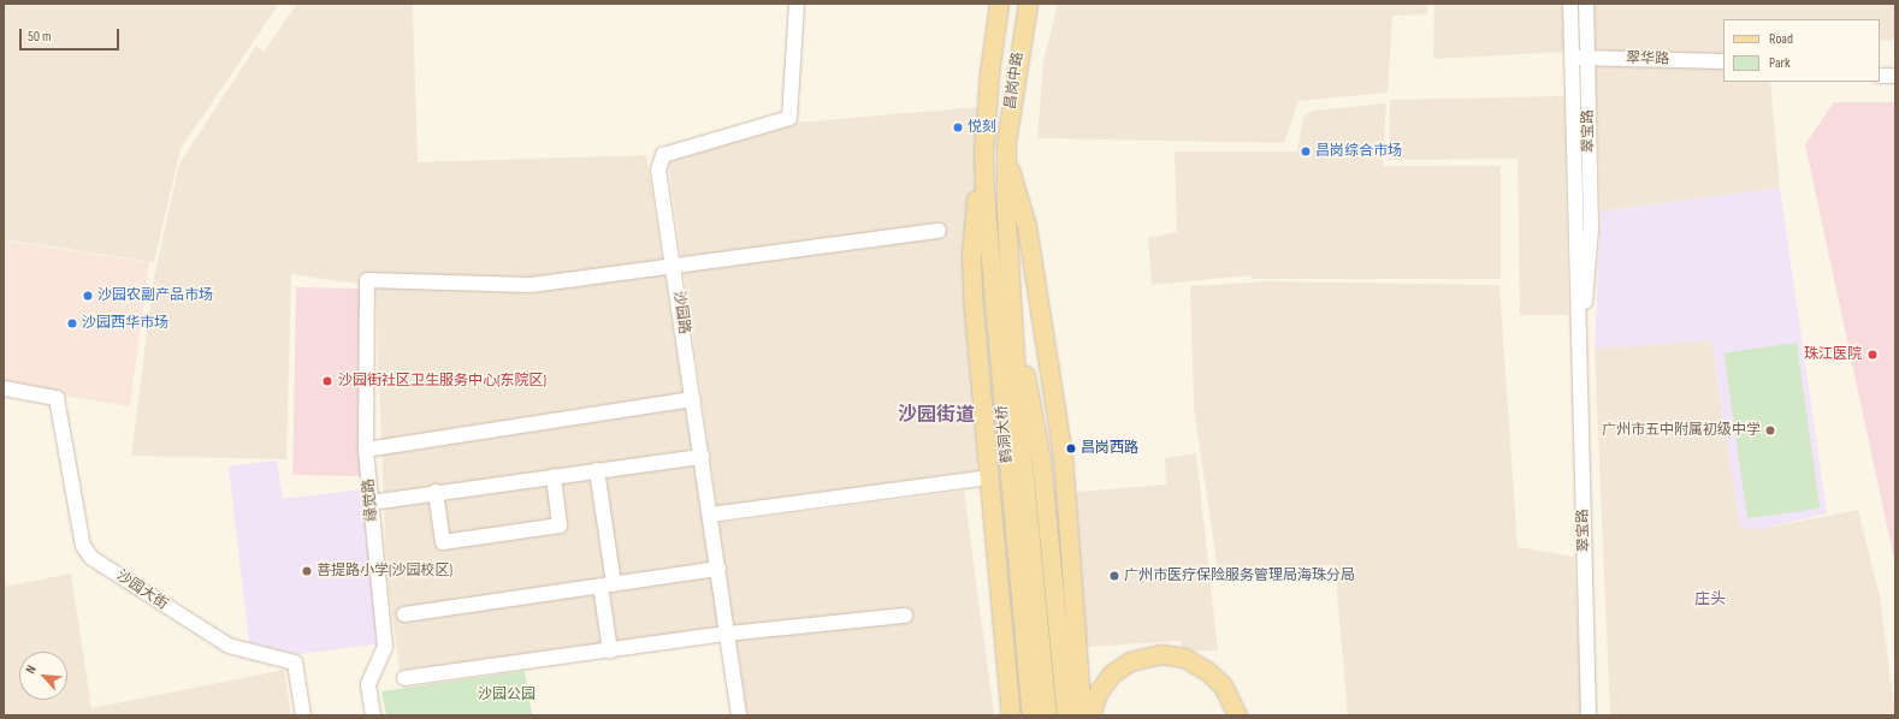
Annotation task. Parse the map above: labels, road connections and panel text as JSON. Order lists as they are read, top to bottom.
{
  "streets": {
    "main road": ["昌岗中路", "鹤洞大桥"],
    "street": [
      "翠华路",
      "翠宝路",
      "沙园路",
      "缘觉路",
      "沙园大街"
    ]
  },
  "crossings": [
    ["翠华路", "翠宝路"],
    ["昌岗中路", "鹤洞大桥"],
    ["沙园路", "缘觉路"]
  ],
  "districts": ["沙园街道", "庄头"],
  "parks": ["沙园公园"],
  "places": [
    "悦刻",
    "昌岗综合市场",
    "沙园农副产品市场",
    "沙园西华市场",
    "珠江医院",
    "沙园街社区卫生服务中心(东院区)",
    "广州市五中附属初级中学",
    "昌岗西路",
    "菩提路小学(沙园校区)",
    "广州市医疗保险服务管理局海珠分局"
  ],
  "legend": ["Road", "Park"],
  "scale_bar": "50 m",
  "north": "top left"
}
